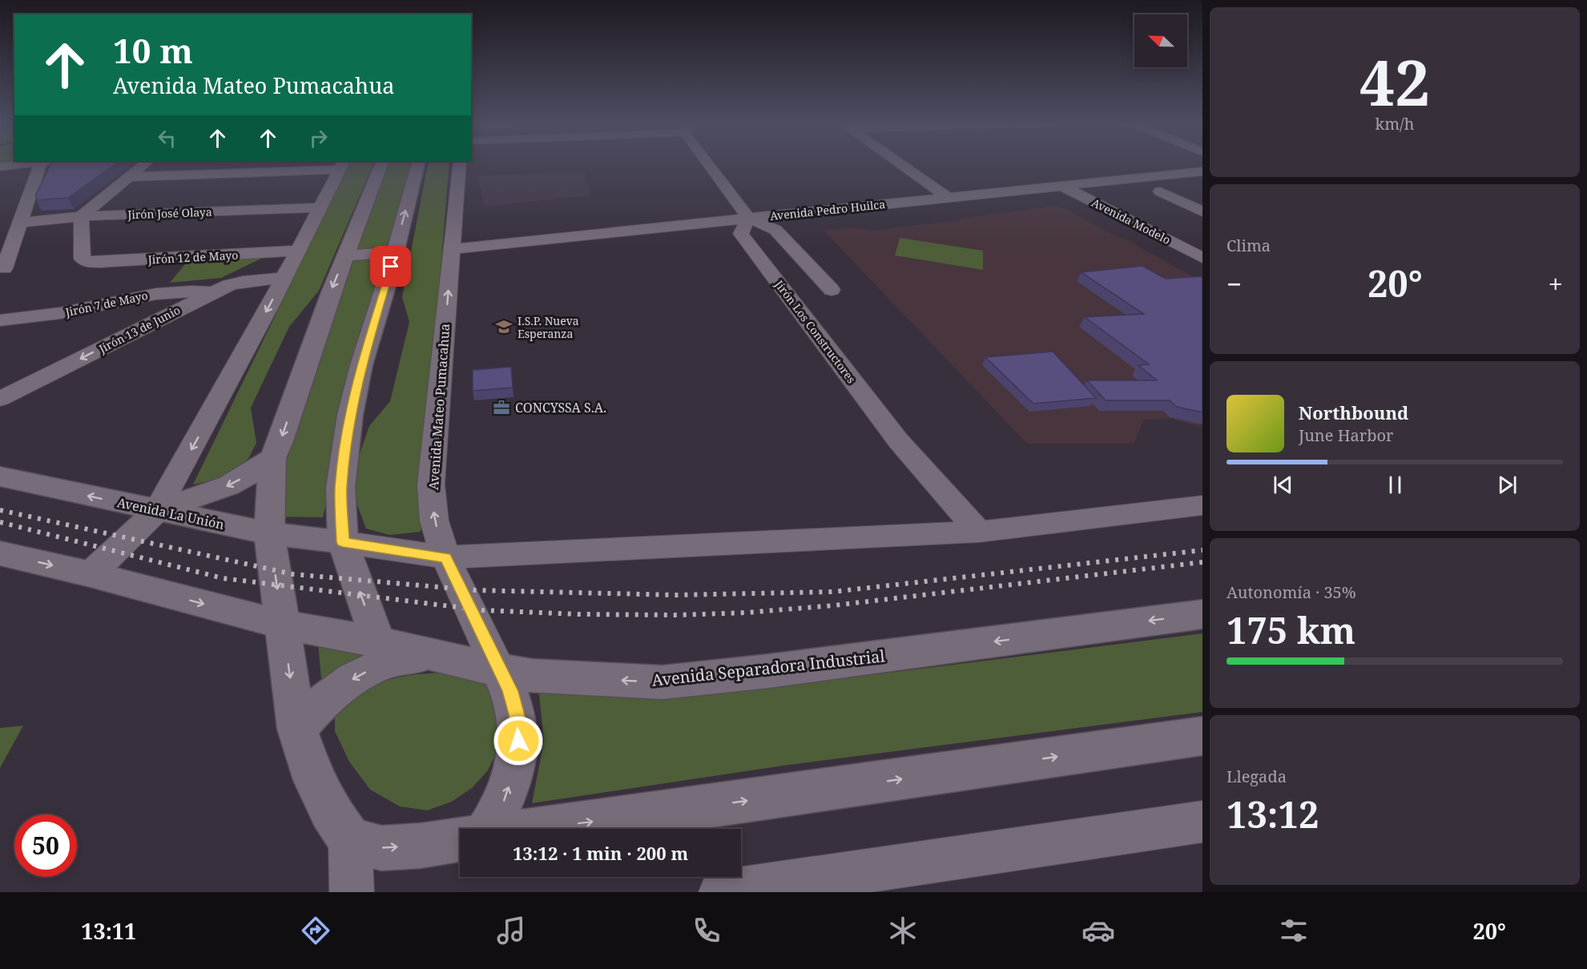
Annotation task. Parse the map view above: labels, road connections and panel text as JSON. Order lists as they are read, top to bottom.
{
  "streets": {
    "main road": ["Avenida La Unión", "Avenida Separadora Industrial"],
    "street": [
      "Avenida Pedro Huilca",
      "Jirón José Olaya",
      "Avenida Modelo",
      "Jirón 12 de Mayo",
      "Jirón 7 de Mayo",
      "Jirón 13 de Junio",
      "Jirón Los Constructores",
      "Avenida Mateo Pumacahua"
    ]
  },
  "crossings": [
    ["Avenida Pedro Huilca", "Avenida Modelo"],
    ["Avenida Pedro Huilca", "Jirón Los Constructores"],
    ["Avenida Pedro Huilca", "Avenida Mateo Pumacahua"],
    ["Jirón José Olaya", "Jirón 12 de Mayo"],
    ["Jirón 7 de Mayo", "Jirón 13 de Junio"],
    ["Avenida Mateo Pumacahua", "Avenida Separadora Industrial"]
  ],
  "one_way": ["Avenida Mateo Pumacahua"],
  "places": {
    "school or university": ["I.S.P. Nueva Esperanza"],
    "office": ["CONCYSSA S.A."]
  },
  "north": "top left",
  "page": {
    "tile": [
      ["42", "km/h"],
      "Clima",
      ["Autonomía · 35%", "175 km"],
      ["Llegada", "13:12"]
    ],
    "turn": ["10 m", "Avenida Mateo Pumacahua"],
    "heat": ["−", "20°", "+"],
    "song": ["Northbound", "June Harbor"],
    "limit": "50",
    "trip": "13:12 · 1 min · 200 m",
    "tabs": ["13:11", "20°"]
  }
}
